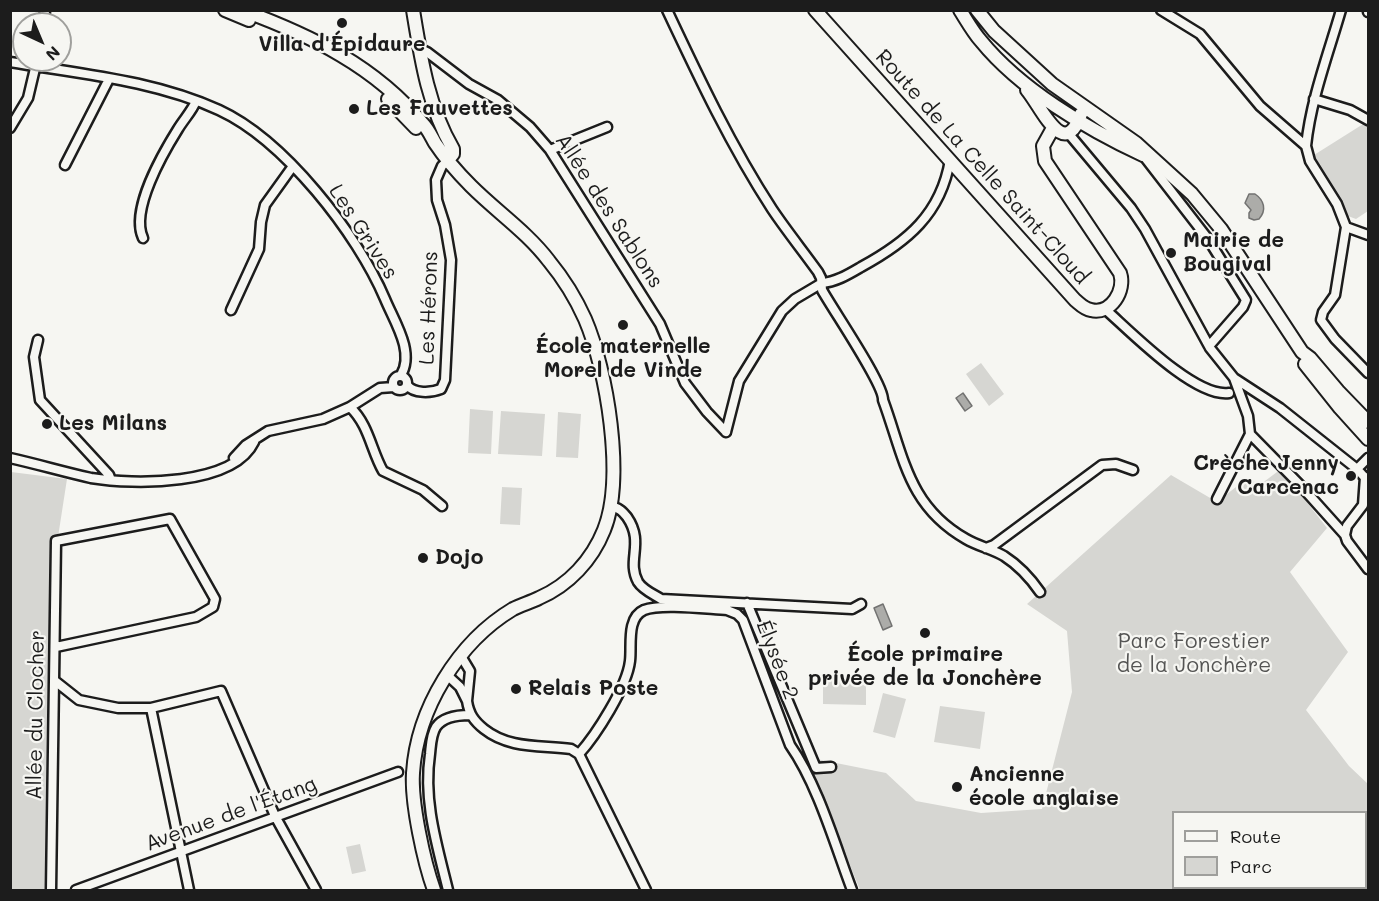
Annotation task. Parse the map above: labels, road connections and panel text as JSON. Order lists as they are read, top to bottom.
{
  "streets": {
    "street": [
      "Route de La Celle Saint-Cloud",
      "Allée des Sablons",
      "Les Grives",
      "Les Hérons",
      "Élysée 2",
      "Allée du Clocher",
      "Avenue de l'Étang"
    ]
  },
  "crossings": [
    ["Les Grives", "Les Hérons"]
  ],
  "parks": ["Parc Forestier de la Jonchère"],
  "places": [
    "Villa d'Épidaure",
    "Les Fauvettes",
    "Mairie de Bougival",
    "École maternelle Morel de Vinde",
    "Les Milans",
    "Crèche Jenny Carcenac",
    "Dojo",
    "École primaire privée de la Jonchère",
    "Relais Poste",
    "Ancienne école anglaise"
  ],
  "legend": ["Route", "Parc"],
  "north": "bottom right"
}
